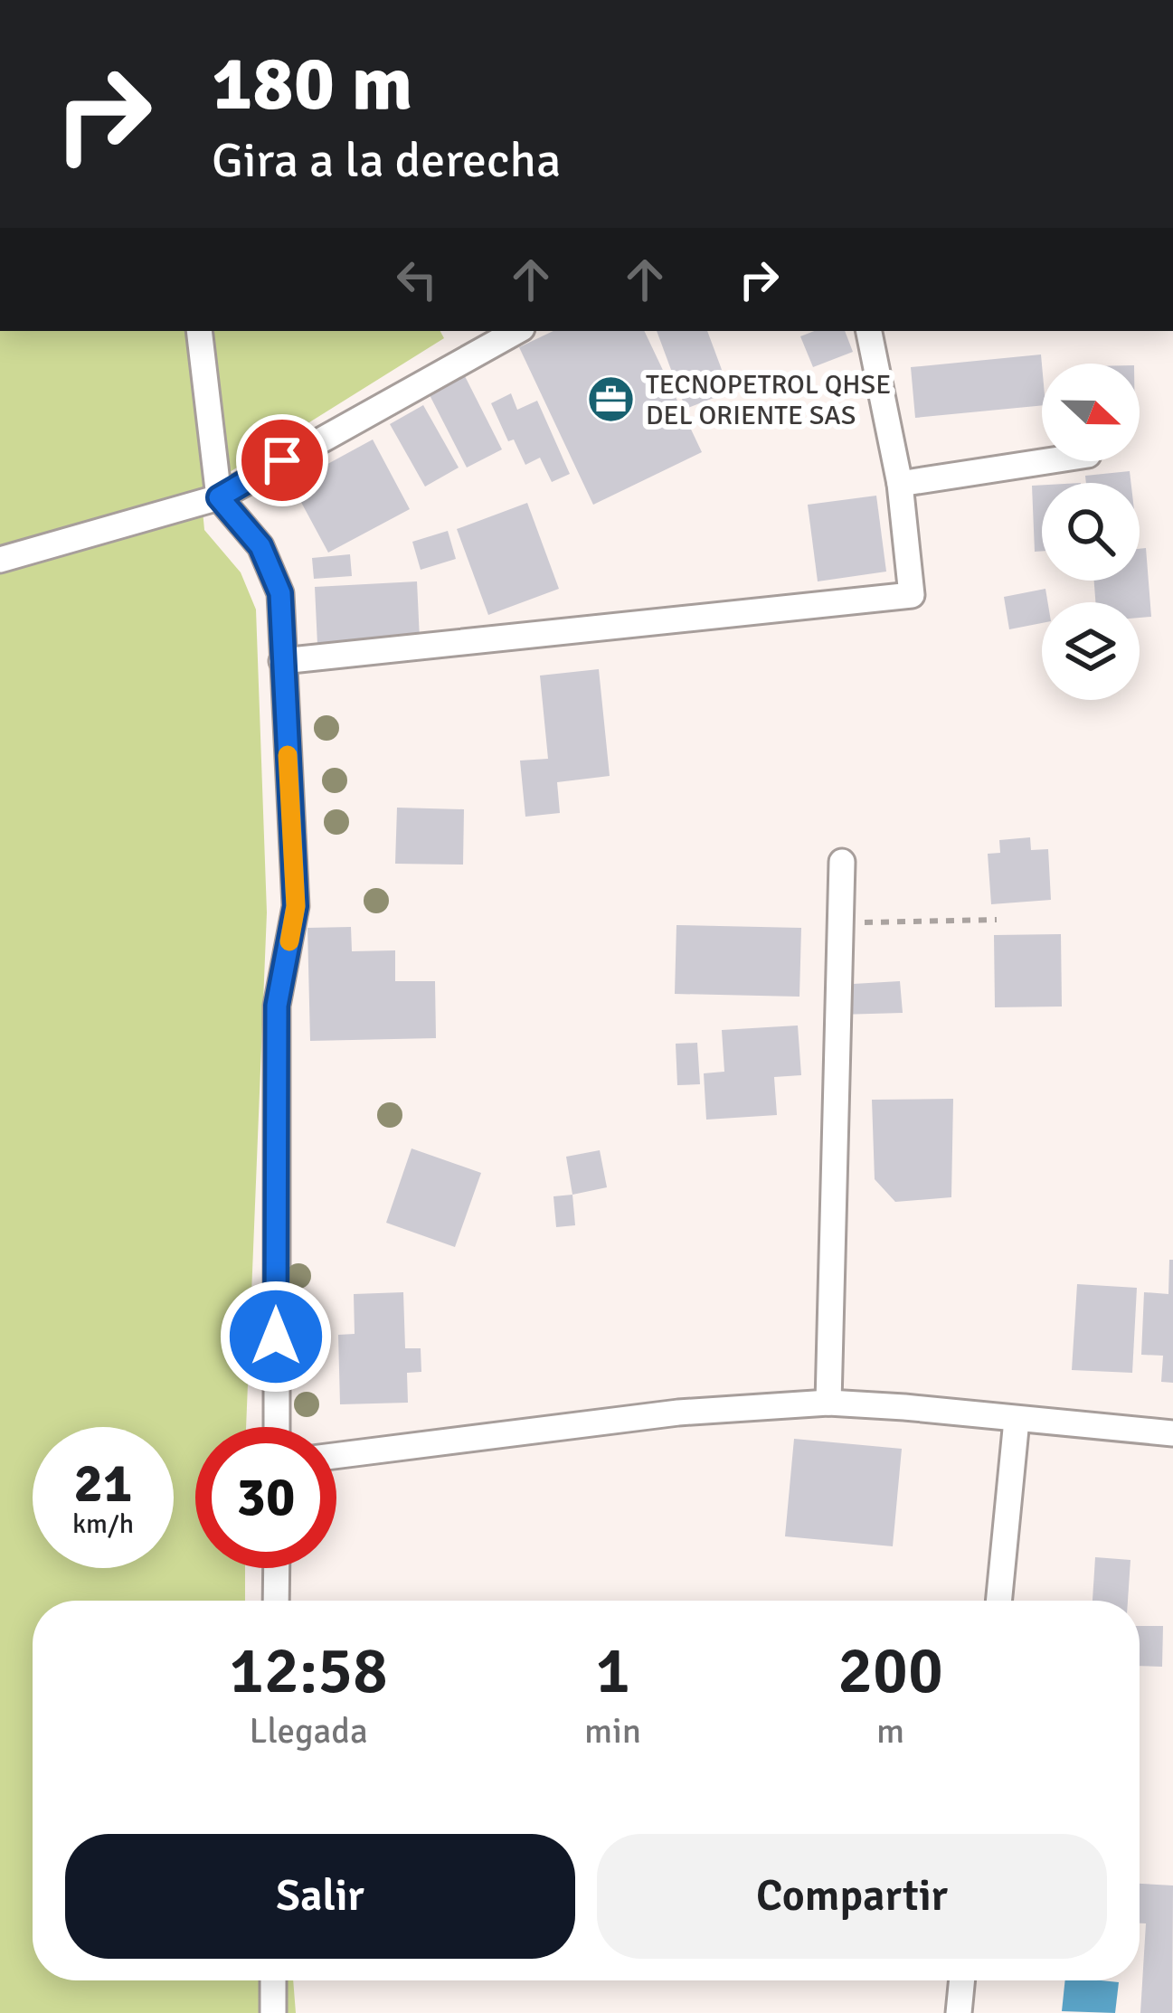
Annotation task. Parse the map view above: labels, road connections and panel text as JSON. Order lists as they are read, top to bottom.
{
  "places": {
    "office": ["TECNOPETROL QHSE DEL ORIENTE SAS"]
  },
  "north": "right",
  "page": {
    "turn": ["180 m", "Gira a la derecha"],
    "speed": "21 km/h",
    "limit": "30",
    "eta": [
      "12:58",
      "Llegada",
      "1",
      "min",
      "200",
      "m"
    ],
    "buttons": ["Salir", "Compartir"]
  }
}
